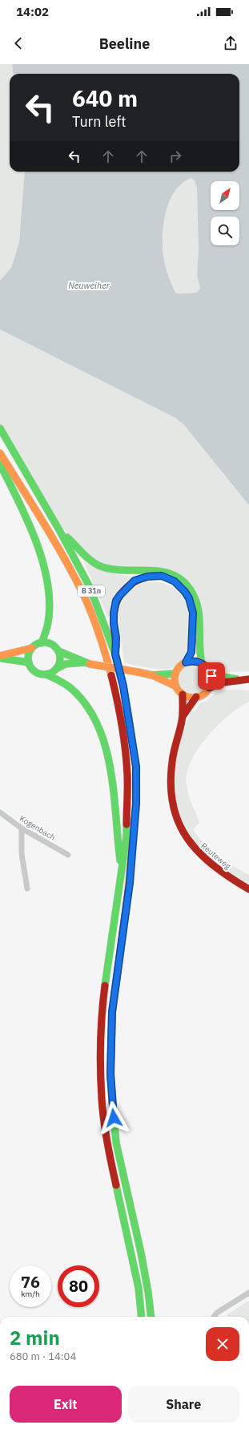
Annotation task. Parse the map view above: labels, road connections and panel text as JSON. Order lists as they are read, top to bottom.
{
  "streets": {
    "main road": ["B 31n", "Reuteweg"],
    "street": ["Kogenbach"]
  },
  "water": ["Neuweiher"],
  "north": "top right",
  "page": {
    "status": "14:02",
    "header": "Beeline",
    "turn": ["640 m", "Turn left"],
    "speed": "76 km/h",
    "limit": "80",
    "heading": ["2 min", "680 m · 14:04"],
    "buttons": ["Exit", "Share"]
  }
}
